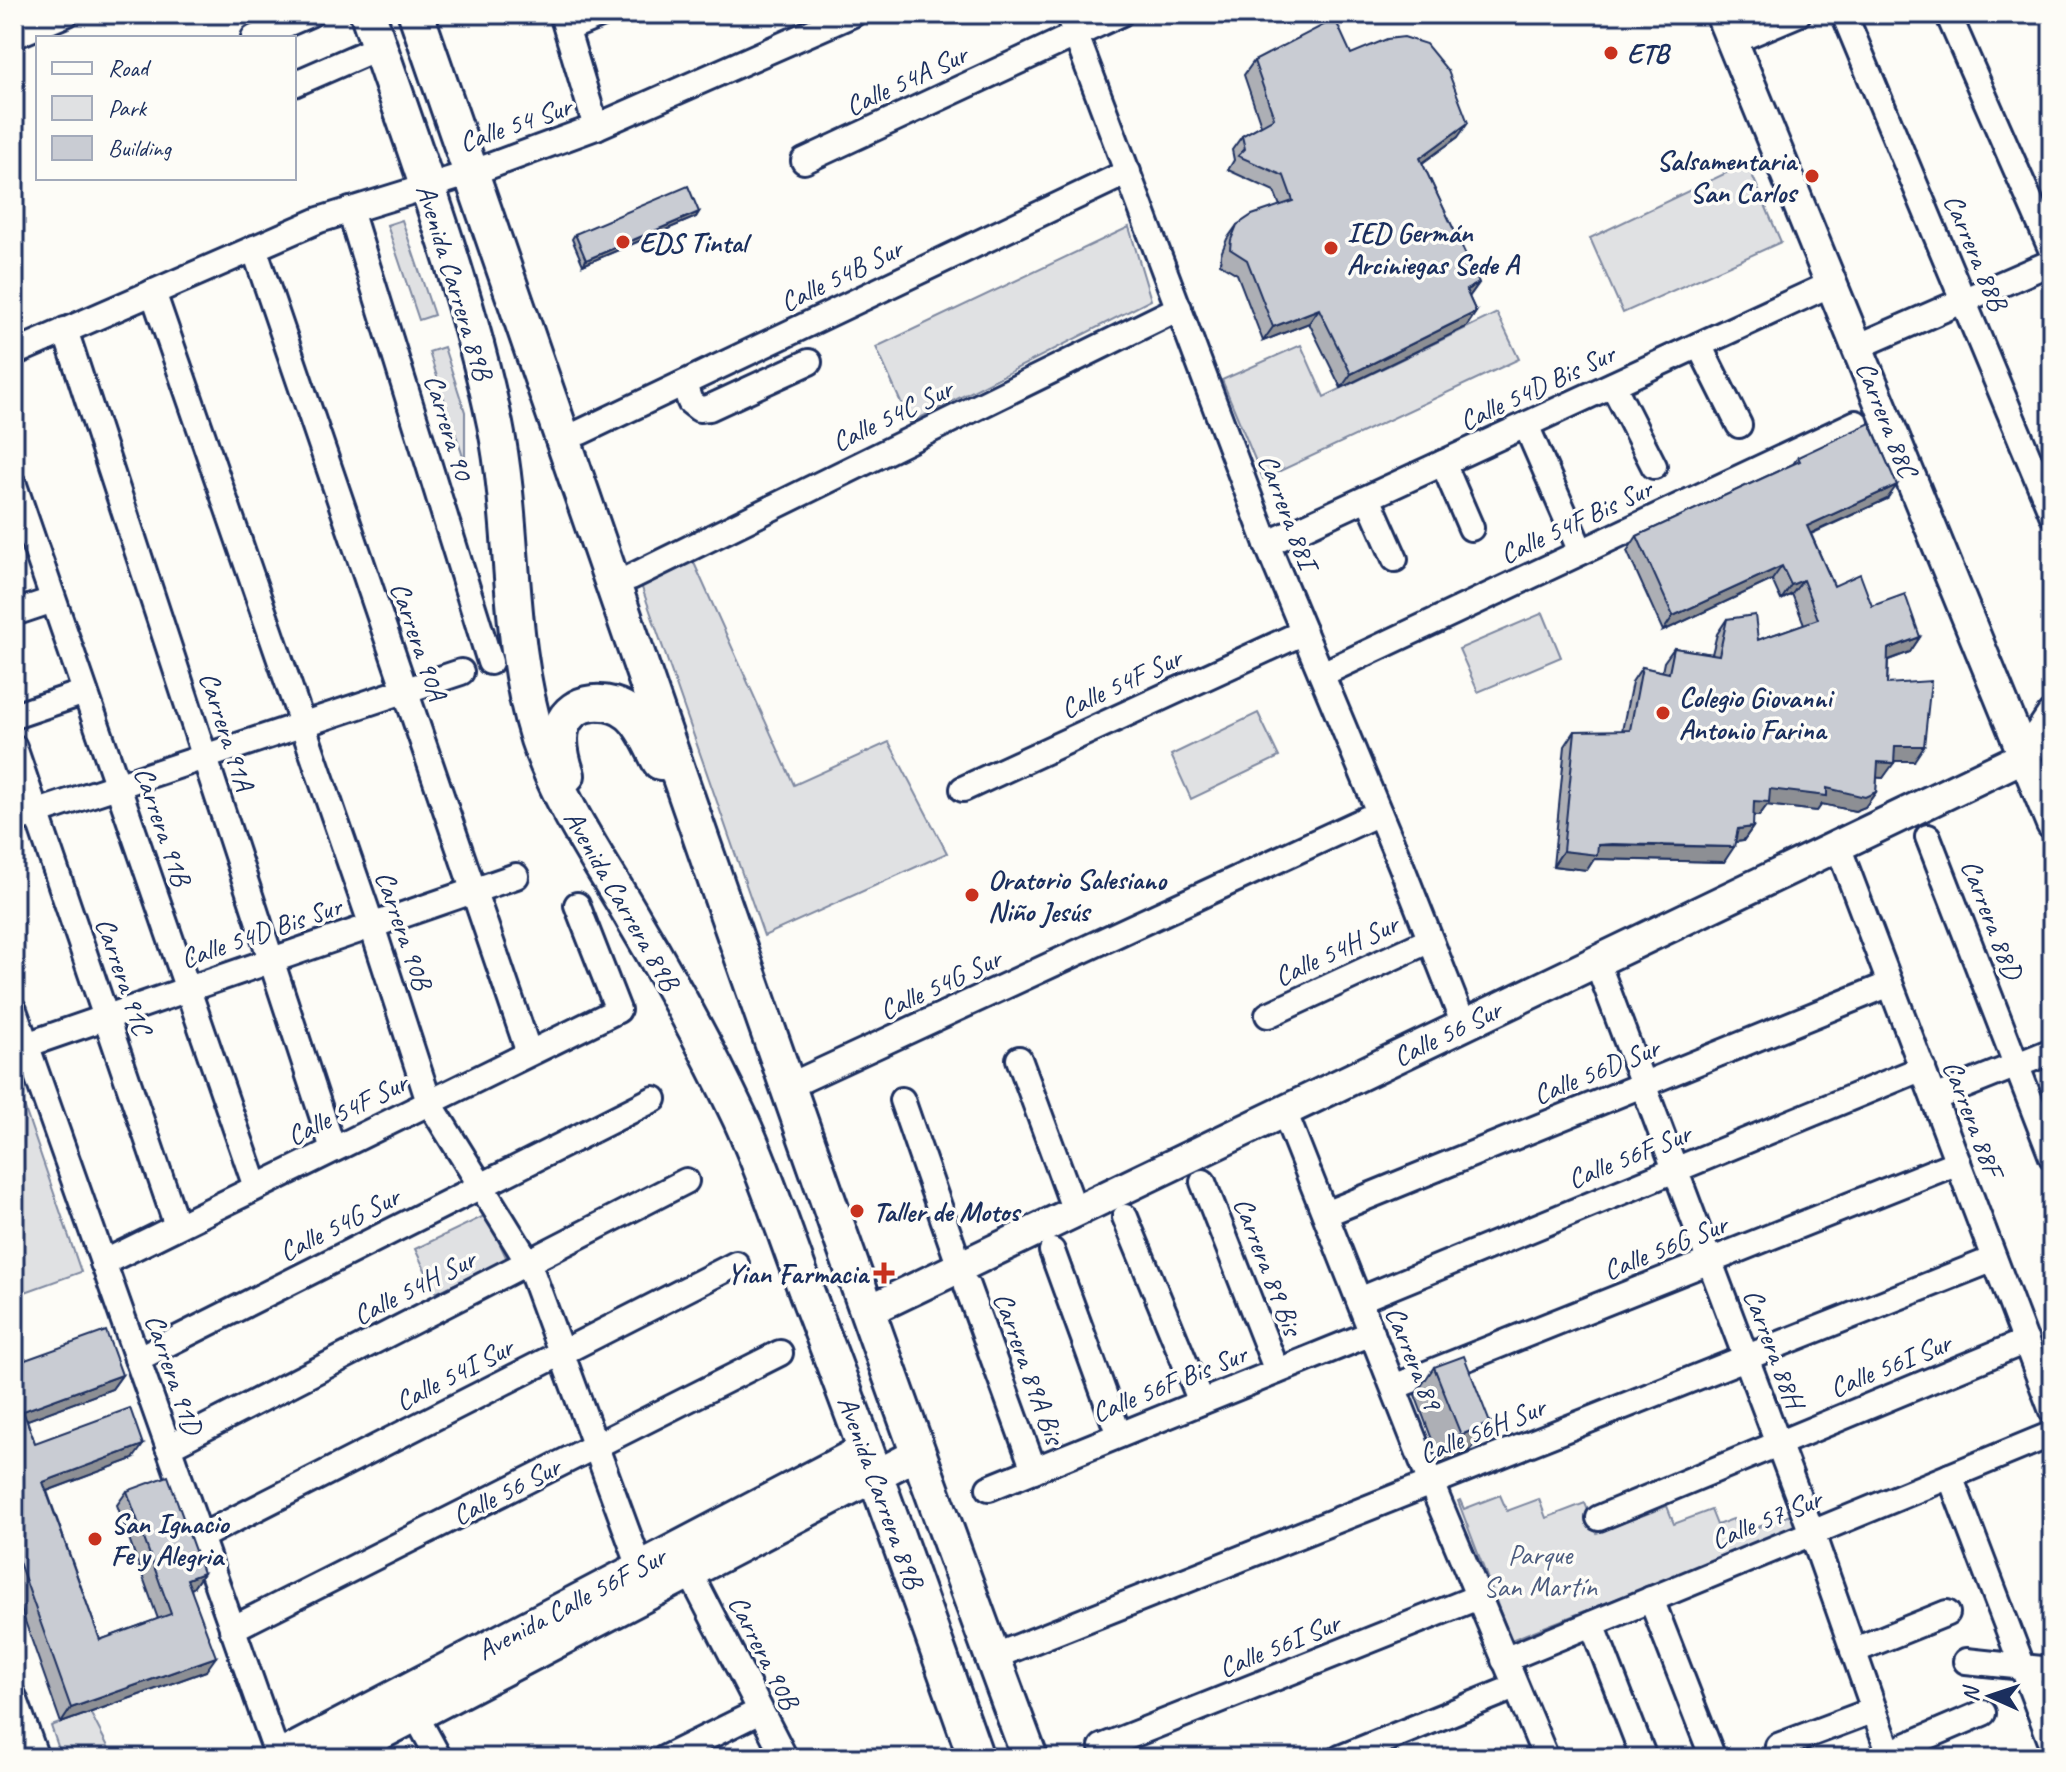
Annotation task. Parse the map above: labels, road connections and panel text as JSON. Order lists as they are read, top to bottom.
{
  "streets": {
    "main road": ["Avenida Carrera 89B"],
    "street": [
      "Calle 54A Sur",
      "Calle 54 Sur",
      "Carrera 88B",
      "Calle 54B Sur",
      "Calle 54D Bis Sur",
      "Calle 54C Sur",
      "Carrera 88C",
      "Carrera 90",
      "Carrera 88I",
      "Calle 54F Bis Sur",
      "Carrera 90A",
      "Calle 54F Sur",
      "Carrera 91A",
      "Carrera 91B",
      "Carrera 88D",
      "Carrera 90B",
      "Calle 54H Sur",
      "Carrera 91C",
      "Calle 54G Sur",
      "Calle 56 Sur",
      "Calle 56D Sur",
      "Carrera 88F",
      "Calle 56F Sur",
      "Calle 56G Sur",
      "Carrera 89 Bis",
      "Carrera 88H",
      "Carrera 89",
      "Calle 56I Sur",
      "Carrera 89A Bis",
      "Carrera 91D",
      "Calle 54I Sur",
      "Calle 56F Bis Sur",
      "Calle 56H Sur",
      "Calle 57 Sur",
      "Avenida Calle 56F Sur"
    ]
  },
  "crossings": [
    ["Calle 54A Sur", "Carrera 88I"],
    ["Calle 54 Sur", "Avenida Carrera 89B"],
    ["Calle 54 Sur", "Carrera 90"],
    ["Calle 54 Sur", "Carrera 90A"],
    ["Calle 54 Sur", "Carrera 91A"],
    ["Calle 54 Sur", "Carrera 90B"],
    ["Calle 54B Sur", "Carrera 88I"],
    ["Avenida Carrera 89B", "Calle 54G Sur"],
    ["Avenida Carrera 89B", "Calle 56 Sur"],
    ["Avenida Carrera 89B", "Calle 56H Sur"],
    ["Avenida Carrera 89B", "Avenida Calle 56F Sur"],
    ["Calle 54D Bis Sur", "Carrera 88C"],
    ["Calle 54D Bis Sur", "Carrera 88I"],
    ["Calle 54D Bis Sur", "Carrera 90A"],
    ["Calle 54D Bis Sur", "Carrera 91A"],
    ["Calle 54D Bis Sur", "Carrera 91B"],
    ["Calle 54D Bis Sur", "Carrera 90B"],
    ["Calle 54D Bis Sur", "Carrera 91C"],
    ["Calle 54D Bis Sur", "Carrera 91D"],
    ["Calle 54C Sur", "Carrera 88I"],
    ["Carrera 88C", "Calle 56 Sur"],
    ["Carrera 88I", "Calle 54F Bis Sur"],
    ["Carrera 88I", "Calle 54F Sur"],
    ["Carrera 88I", "Calle 54H Sur"],
    ["Carrera 88I", "Calle 54G Sur"],
    ["Carrera 88I", "Calle 56 Sur"],
    ["Carrera 90A", "Calle 54F Sur"],
    ["Calle 54F Sur", "Carrera 91A"],
    ["Calle 54F Sur", "Carrera 91B"],
    ["Calle 54F Sur", "Carrera 90B"],
    ["Calle 54F Sur", "Carrera 91C"],
    ["Calle 54F Sur", "Carrera 91D"],
    ["Carrera 90B", "Calle 54H Sur"],
    ["Carrera 90B", "Calle 54G Sur"],
    ["Carrera 90B", "Calle 56 Sur"],
    ["Carrera 90B", "Calle 54I Sur"],
    ["Carrera 90B", "Avenida Calle 56F Sur"],
    ["Calle 54H Sur", "Carrera 91D"],
    ["Calle 54G Sur", "Carrera 91D"],
    ["Calle 56 Sur", "Carrera 88F"],
    ["Calle 56 Sur", "Carrera 88H"],
    ["Calle 56 Sur", "Carrera 89"],
    ["Calle 56 Sur", "Carrera 89A Bis"],
    ["Calle 56 Sur", "Carrera 91D"],
    ["Calle 56D Sur", "Carrera 88F"],
    ["Calle 56D Sur", "Carrera 88H"],
    ["Calle 56D Sur", "Carrera 89"],
    ["Carrera 88F", "Calle 56F Sur"],
    ["Carrera 88F", "Calle 56G Sur"],
    ["Carrera 88F", "Calle 56I Sur"],
    ["Carrera 88F", "Calle 56H Sur"],
    ["Calle 56F Sur", "Carrera 88H"],
    ["Calle 56F Sur", "Carrera 89"],
    ["Calle 56G Sur", "Carrera 88H"],
    ["Calle 56G Sur", "Carrera 89"],
    ["Carrera 89 Bis", "Calle 56F Bis Sur"],
    ["Carrera 88H", "Calle 56I Sur"],
    ["Carrera 88H", "Calle 56H Sur"],
    ["Carrera 88H", "Calle 57 Sur"],
    ["Carrera 89", "Calle 56I Sur"],
    ["Carrera 89", "Calle 56F Bis Sur"],
    ["Carrera 89", "Calle 56H Sur"],
    ["Carrera 89", "Calle 57 Sur"],
    ["Carrera 89A Bis", "Calle 56F Bis Sur"],
    ["Carrera 91D", "Calle 54I Sur"],
    ["Carrera 91D", "Avenida Calle 56F Sur"]
  ],
  "parks": ["Parque San Martín"],
  "places": {
    "other": [
      "ETB",
      "Salsamentaria San Carlos",
      "EDS Tintal",
      "IED Germán Arciniegas Sede A",
      "Colegio Giovanni Antonio Farina",
      "Oratorio Salesiano Niño Jesús",
      "Taller de Motos",
      "San Ignacio Fe y Alegria"
    ],
    "health": ["Yian Farmacia"]
  },
  "legend": ["Road", "Park", "Building"],
  "north": "left"
}
